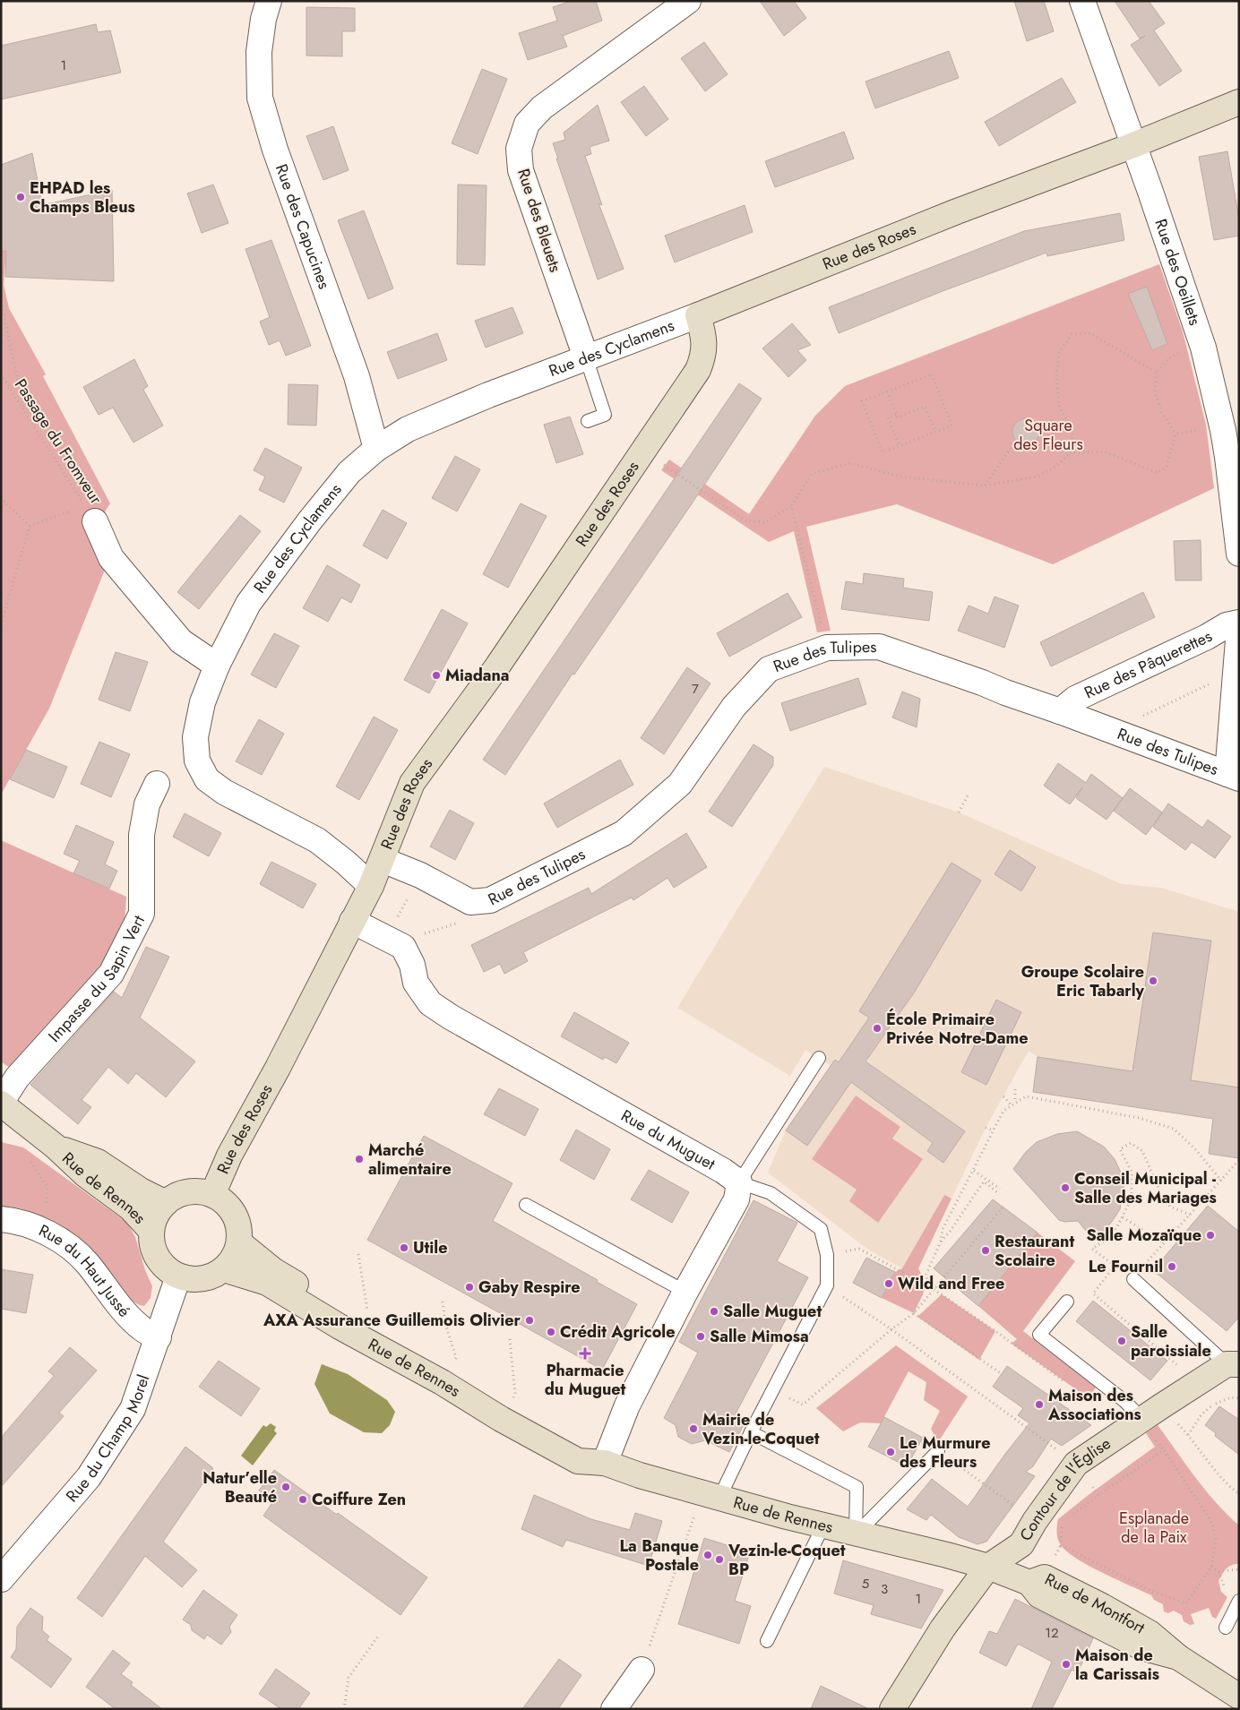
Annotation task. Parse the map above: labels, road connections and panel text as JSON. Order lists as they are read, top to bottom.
{
  "streets": {
    "main road": [
      "Rue des Roses",
      "Rue de Rennes",
      "Contour de l'Église",
      "Rue de Montfort"
    ],
    "street": [
      "Rue des Bleuets",
      "Rue des Capucines",
      "Rue des Oeillets",
      "Rue des Cyclamens",
      "Rue des Tulipes",
      "Rue des Pâquerettes",
      "Impasse du Sapin Vert",
      "Rue du Muguet",
      "Rue du Haut Jussé",
      "Rue du Champ Morel"
    ],
    "path": ["Passage du Fromveur"]
  },
  "crossings": [
    ["Rue des Bleuets", "Rue des Cyclamens"],
    ["Rue des Capucines", "Rue des Cyclamens"],
    ["Rue des Roses", "Rue des Oeillets"],
    ["Rue des Roses", "Rue des Cyclamens"],
    ["Rue des Roses", "Rue des Tulipes"],
    ["Rue des Roses", "Rue du Muguet"],
    ["Rue des Roses", "Rue de Rennes"],
    ["Rue des Roses", "Rue du Champ Morel"],
    ["Rue des Tulipes", "Rue des Pâquerettes"],
    ["Impasse du Sapin Vert", "Rue de Rennes"],
    ["Rue de Rennes", "Rue du Champ Morel"],
    ["Rue de Rennes", "Contour de l'Église"],
    ["Rue de Rennes", "Rue de Montfort"],
    ["Rue du Haut Jussé", "Rue du Champ Morel"],
    ["Contour de l'Église", "Rue de Montfort"]
  ],
  "parks": ["Square des Fleurs", "Esplanade de la Paix"],
  "places": {
    "other": [
      "EHPAD les Champs Bleus",
      "Miadana",
      "Groupe Scolaire Eric Tabarly",
      "École Primaire Privée Notre-Dame",
      "Marché alimentaire",
      "Conseil Municipal - Salle des Mariages",
      "Salle Mozaïque",
      "Utile",
      "Restaurant Scolaire",
      "Le Fournil",
      "Wild and Free",
      "Gaby Respire",
      "Salle Muguet",
      "AXA Assurance Guillemois Olivier",
      "Crédit Agricole",
      "Salle Mimosa",
      "Salle paroissiale",
      "Maison des Associations",
      "Mairie de Vezin-le-Coquet",
      "Le Murmure des Fleurs",
      "Natur’elle Beauté",
      "Coiffure Zen",
      "La Banque Postale",
      "Vezin-le-Coquet BP",
      "Maison de la Carissais"
    ],
    "health": ["Pharmacie du Muguet"]
  },
  "house_numbers": [
    "1",
    "7",
    "5",
    "3",
    "1",
    "12"
  ]
}
